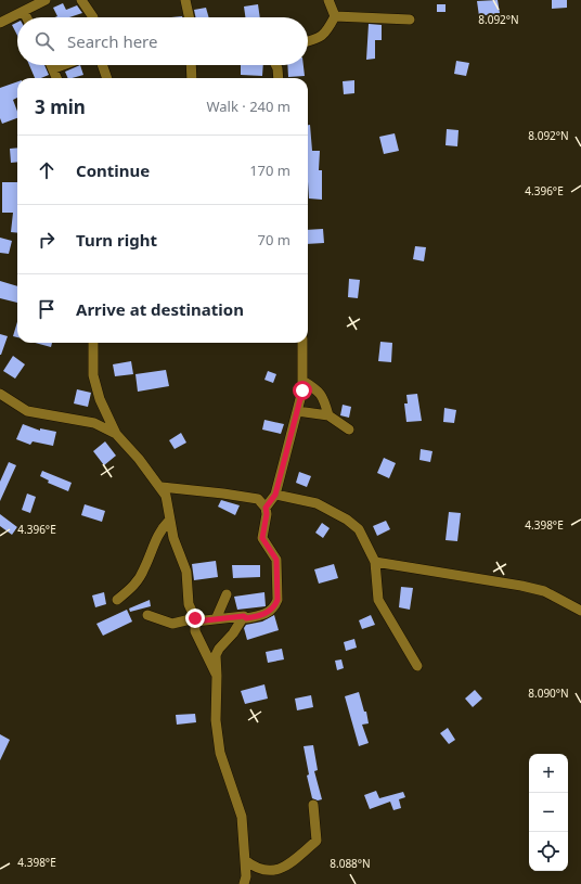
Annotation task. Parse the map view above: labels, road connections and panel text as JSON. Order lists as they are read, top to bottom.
{
  "page": {
    "search": "Search here",
    "heading": ["3 min", "Walk · 240 m"],
    "list": [
      ["Continue", "170 m"],
      ["Turn right", "70 m"],
      "Arrive at destination"
    ],
    "map_buttons": ["+", "−"]
  },
  "coordinates": [
    "8.092°N",
    "4.396°E",
    "4.398°E",
    "8.090°N",
    "8.088°N"
  ]
}
